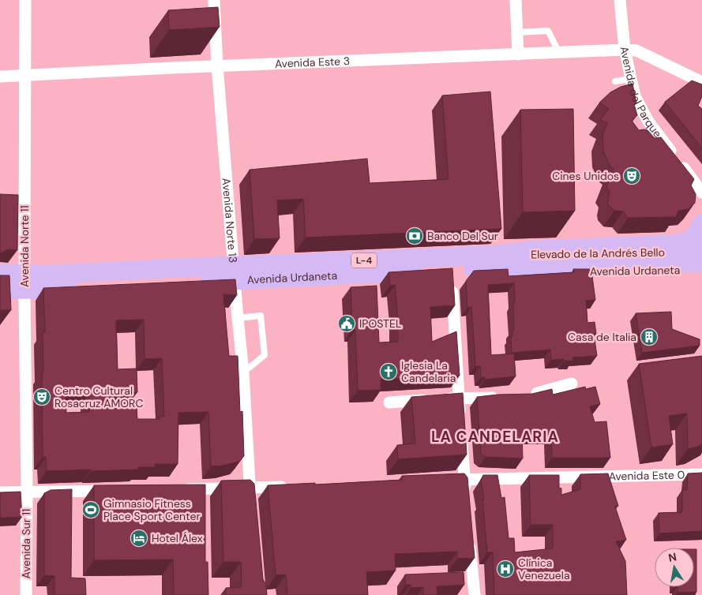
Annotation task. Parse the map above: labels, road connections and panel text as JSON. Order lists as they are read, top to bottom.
{
  "streets": {
    "main road": ["Elevado de la Andrés Bello", "L-4", "Avenida Urdaneta"],
    "street": [
      "Avenida Este 3",
      "Avenida del Parque",
      "Avenida Norte 13",
      "Avenida Norte 11",
      "Avenida Este 0",
      "Avenida Sur 11"
    ]
  },
  "crossings": [
    ["Avenida Este 3", "Avenida del Parque"],
    ["Avenida Este 3", "Avenida Norte 13"],
    ["Avenida Este 3", "Avenida Norte 11"],
    ["Avenida Norte 13", "Avenida Urdaneta"],
    ["Avenida Norte 11", "Avenida Urdaneta"],
    ["Avenida Norte 11", "Avenida Sur 11"],
    ["Elevado de la Andrés Bello", "L-4"],
    ["Elevado de la Andrés Bello", "Avenida Urdaneta"],
    ["L-4", "Avenida Urdaneta"]
  ],
  "districts": ["LA CANDELARIA"],
  "places": {
    "theatre": ["Cines Unidos", "Centro Cultural Rosacruz AMORC"],
    "bank": ["Banco Del Sur"],
    "public building": ["IPOSTEL"],
    "building": ["Casa de Italia"],
    "church": ["Iglesia La Candelaria"],
    "sports": ["Gimnasio Fitness Place Sport Center"],
    "hotel": ["Hotel Álex"],
    "hospital": ["Clínica Venezuela"]
  },
  "north": "top"
}
